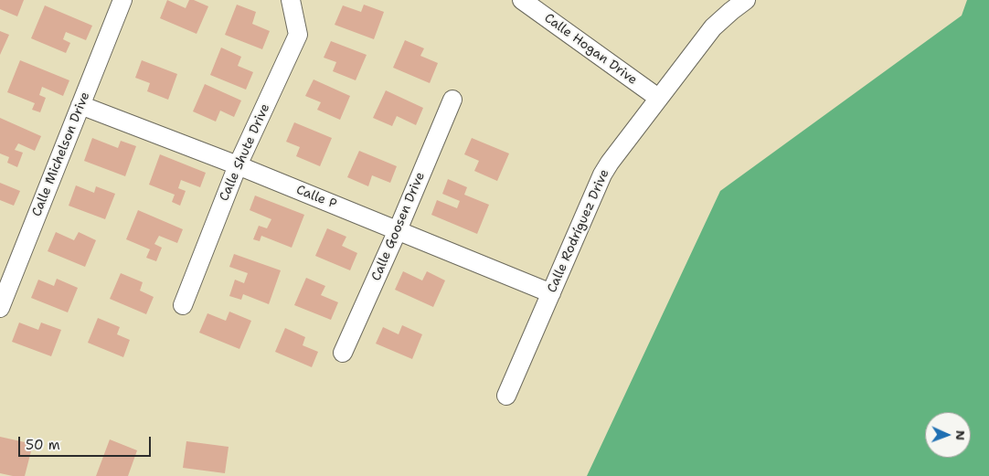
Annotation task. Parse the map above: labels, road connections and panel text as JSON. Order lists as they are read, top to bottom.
{
  "streets": {
    "street": [
      "Calle Hogan Drive",
      "Calle Shute Drive",
      "Calle Michelson Drive",
      "Calle P",
      "Calle Goosen Drive",
      "Calle Rodríguez Drive"
    ]
  },
  "crossings": [
    ["Calle Hogan Drive", "Calle Rodríguez Drive"],
    ["Calle Shute Drive", "Calle P"],
    ["Calle Michelson Drive", "Calle P"],
    ["Calle P", "Calle Goosen Drive"],
    ["Calle P", "Calle Rodríguez Drive"]
  ],
  "scale_bar": "50 m",
  "north": "right"
}
